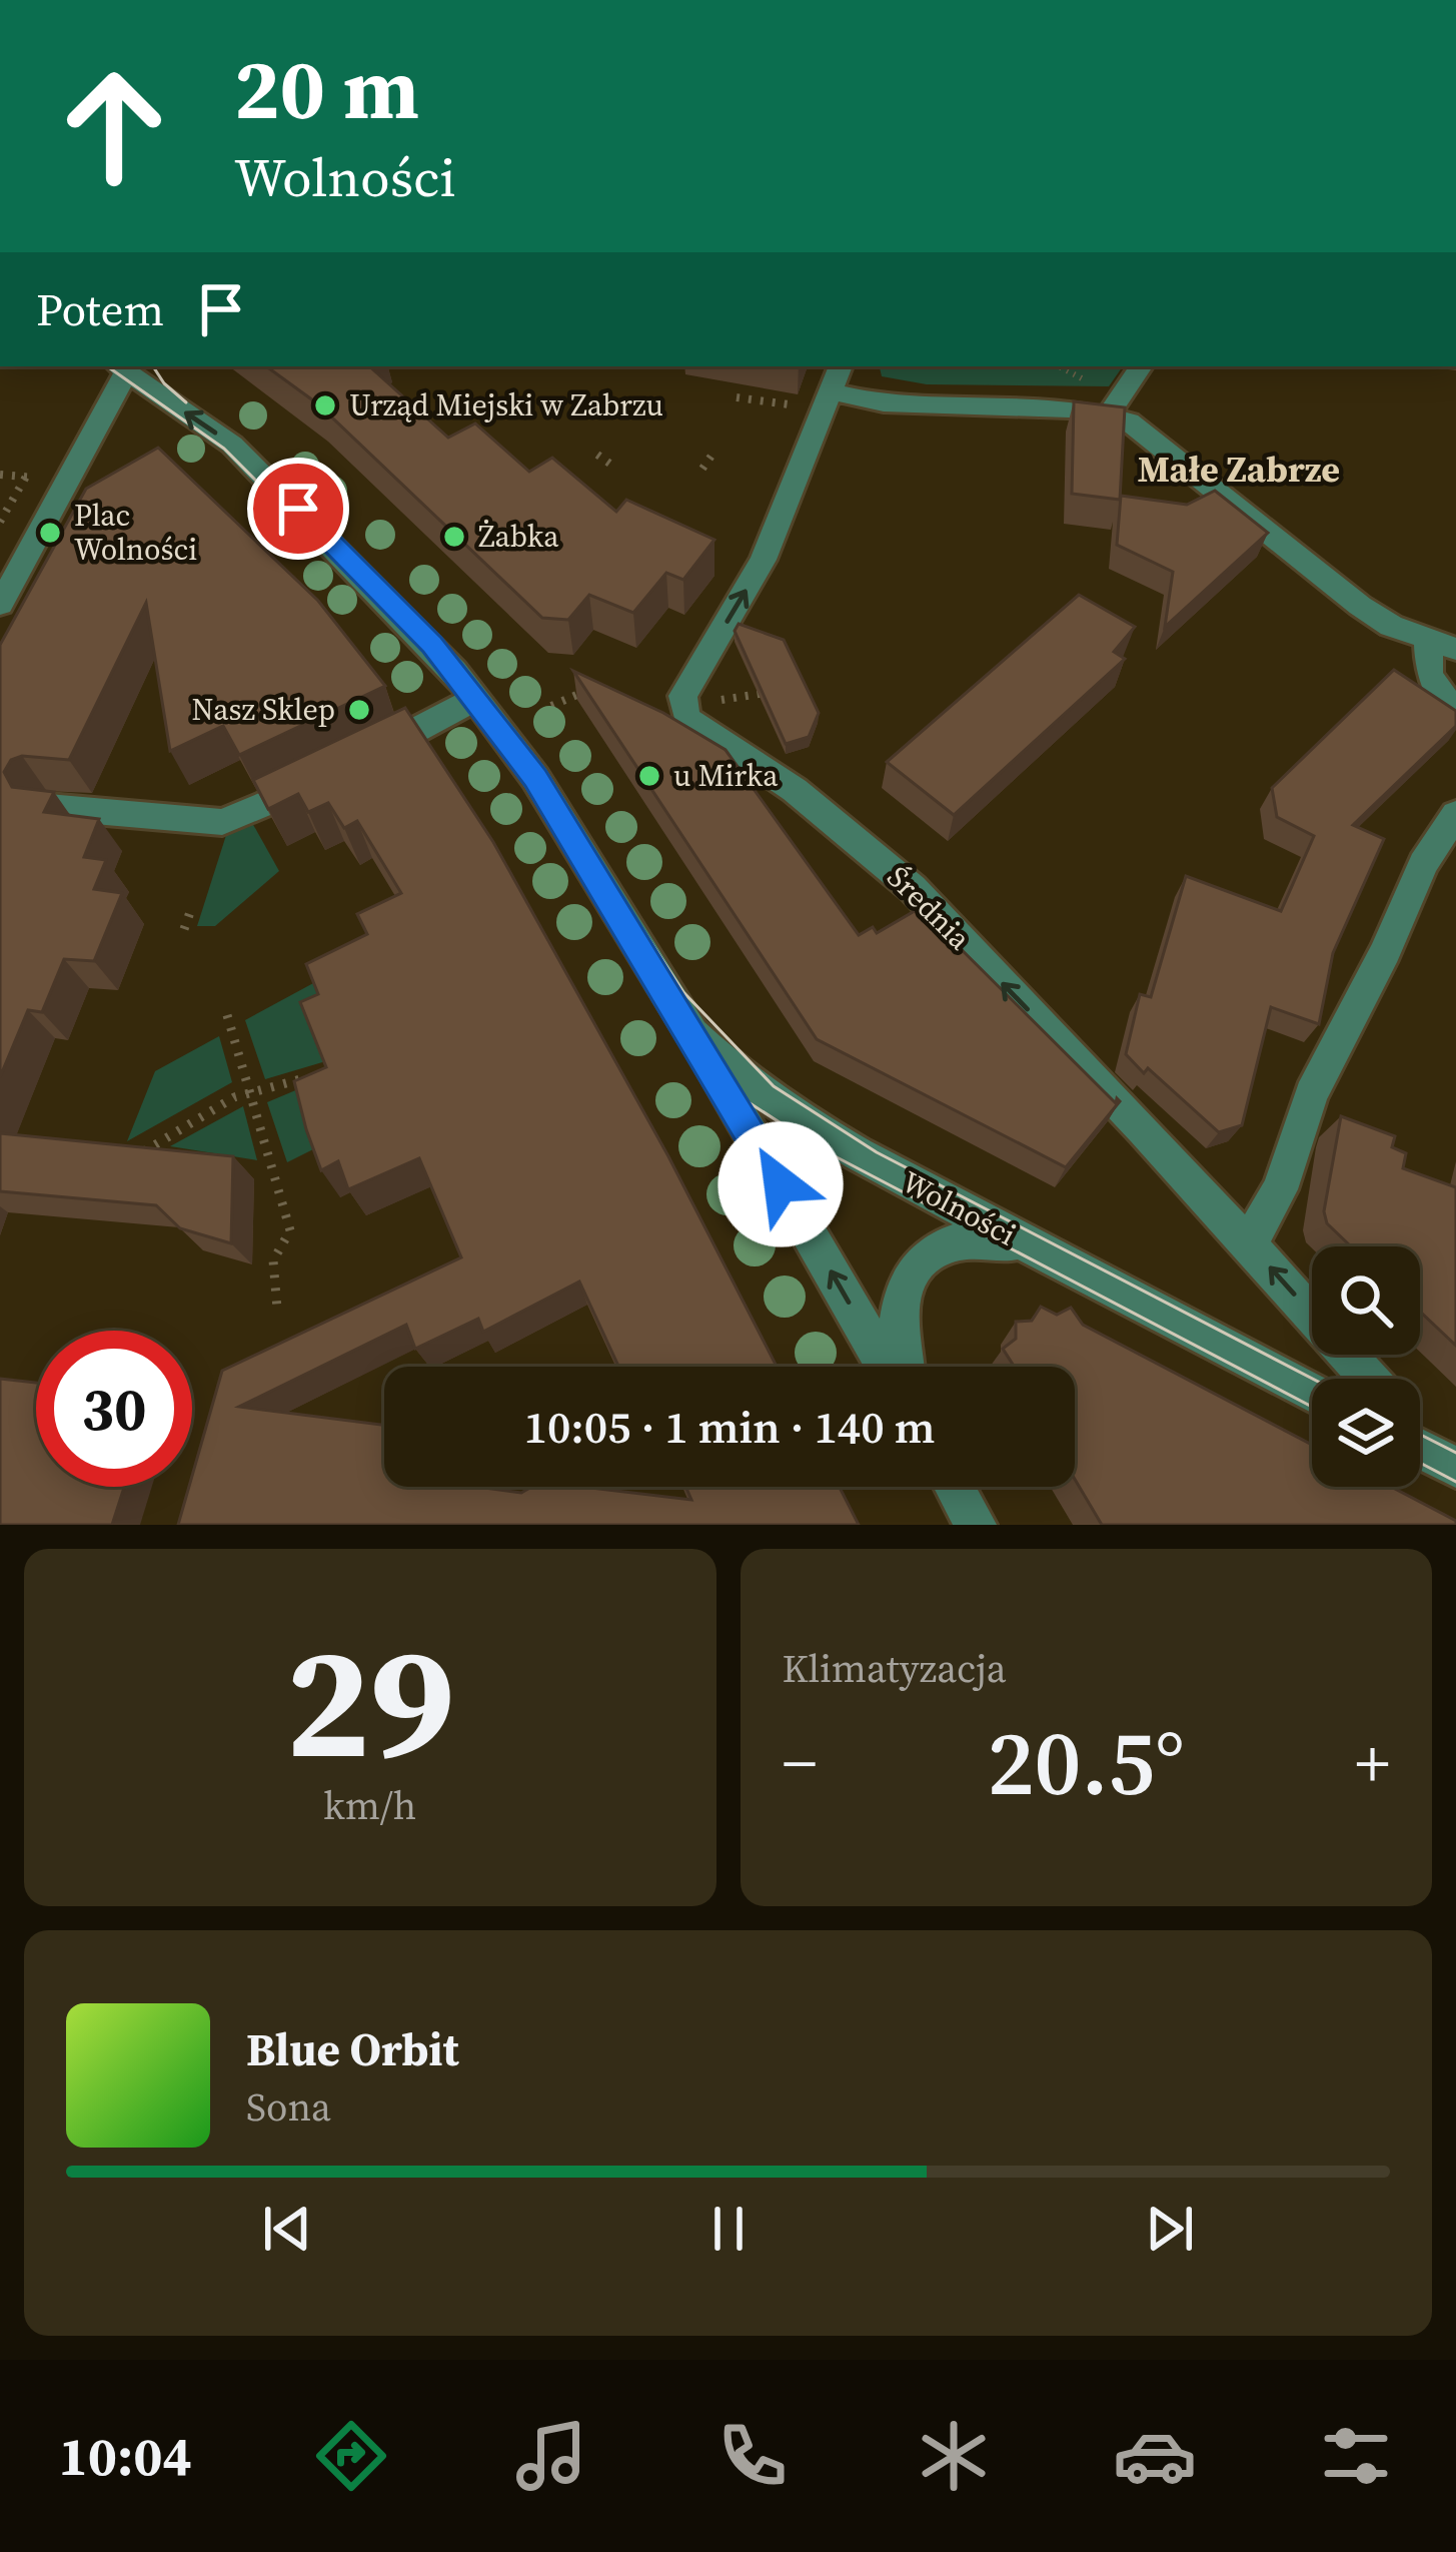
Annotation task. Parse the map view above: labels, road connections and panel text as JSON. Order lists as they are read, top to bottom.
{
  "streets": {
    "street": ["Średnia", "Wolności"]
  },
  "one_way": ["Średnia"],
  "districts": ["Małe Zabrze"],
  "places": [
    "Urząd Miejski w Zabrzu",
    "Plac Wolności",
    "Żabka",
    "Nasz Sklep",
    "u Mirka"
  ],
  "page": {
    "turn": ["20 m", "Wolności"],
    "then": "Potem",
    "limit": "30",
    "trip": "10:05 · 1 min · 140 m",
    "tile": [
      ["29", "km/h"],
      "Klimatyzacja"
    ],
    "heat": ["−", "20.5°", "+"],
    "song": ["Blue Orbit", "Sona"],
    "tabs": "10:04"
  }
}
